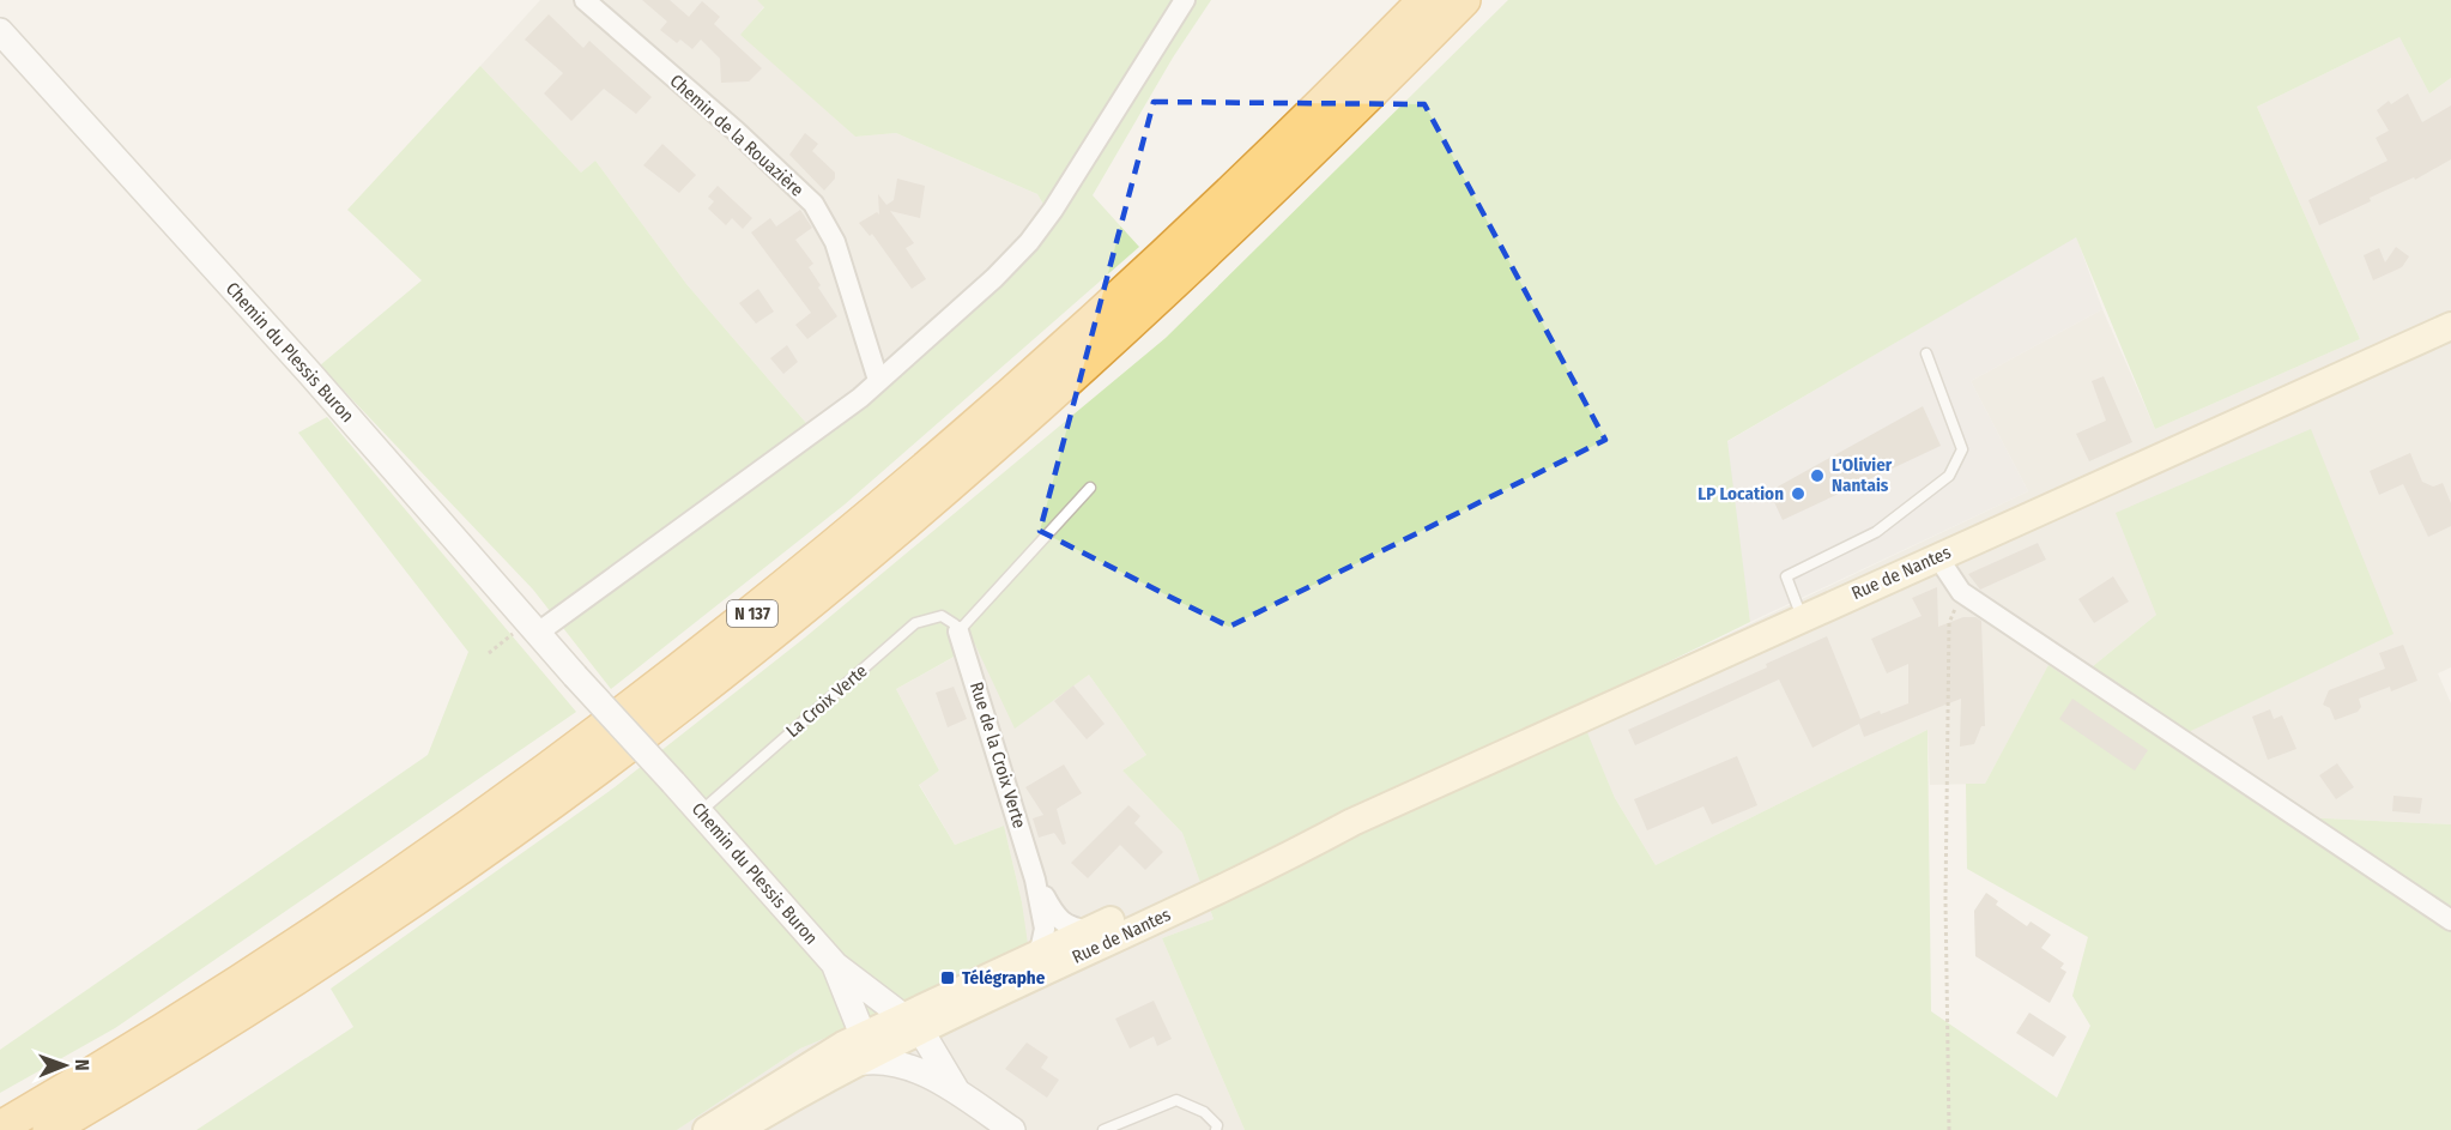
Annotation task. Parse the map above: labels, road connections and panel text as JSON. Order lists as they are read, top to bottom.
{
  "streets": {
    "highway": ["N 137"],
    "main road": ["Rue de Nantes"],
    "street": ["Chemin de la Rouazière", "Chemin du Plessis Buron", "Rue de la Croix Verte"],
    "lane": ["La Croix Verte"]
  },
  "crossings": [
    ["Chemin du Plessis Buron", "Rue de Nantes"],
    ["Chemin du Plessis Buron", "La Croix Verte"],
    ["Rue de Nantes", "Rue de la Croix Verte"],
    ["La Croix Verte", "Rue de la Croix Verte"]
  ],
  "places": {
    "other": ["L'Olivier Nantais", "LP Location"],
    "transit": ["Télégraphe"]
  },
  "north": "right"
}
